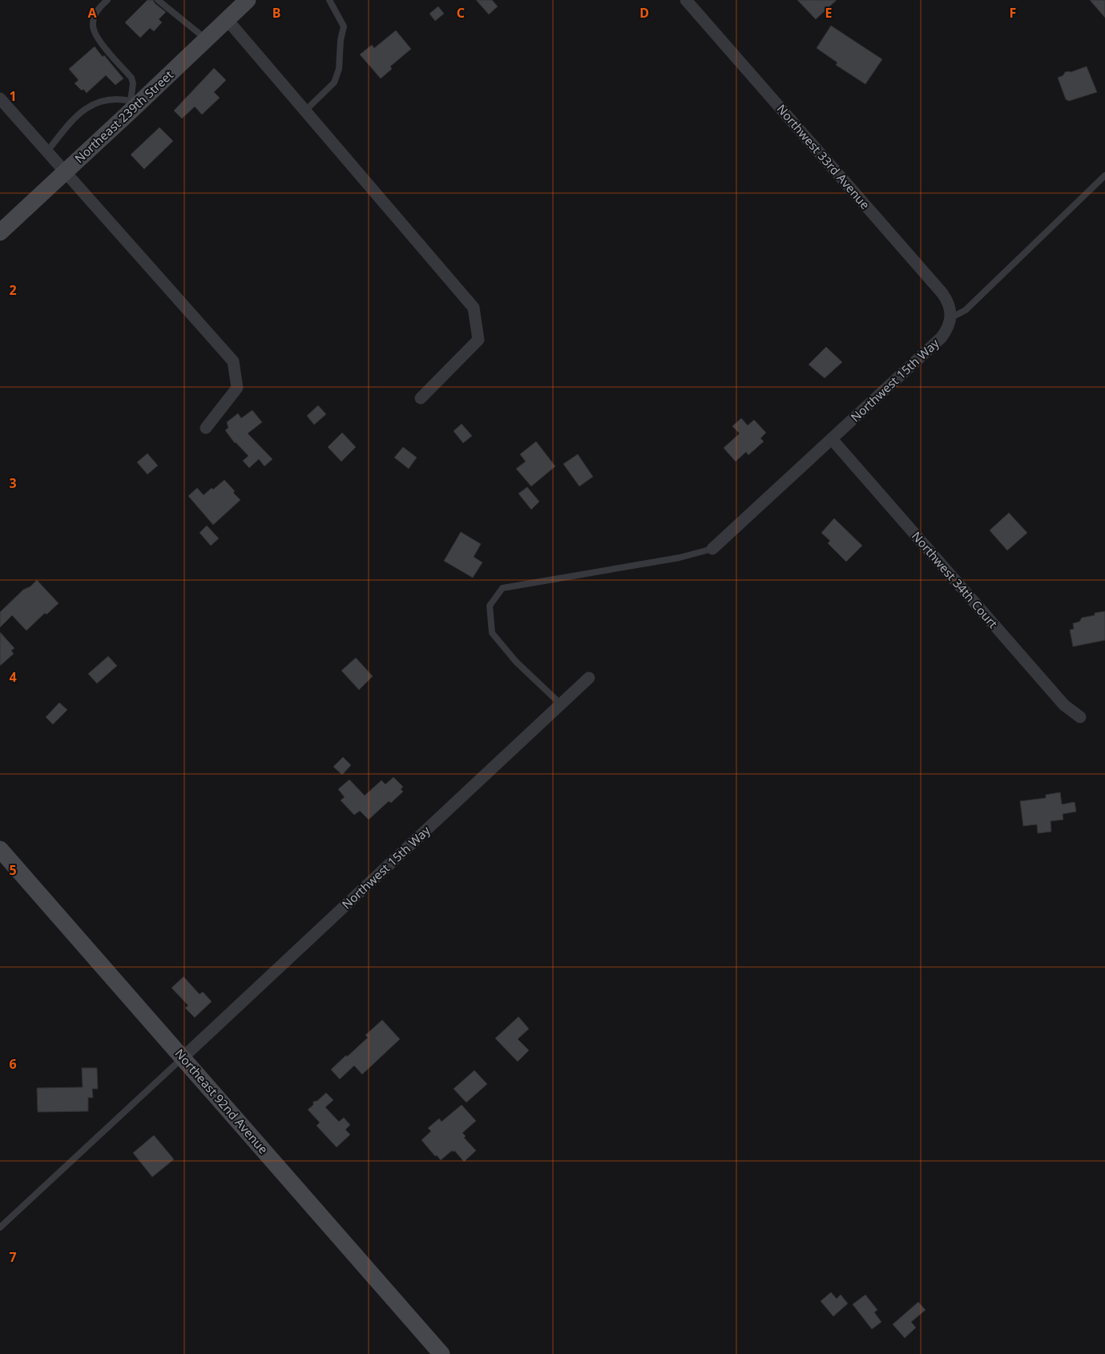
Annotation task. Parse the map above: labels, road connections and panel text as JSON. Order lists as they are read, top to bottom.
{
  "streets": {
    "street": [
      "Northeast 239th Street",
      "Northwest 33rd Avenue",
      "Northwest 15th Way",
      "Northwest 34th Court",
      "Northeast 92nd Avenue"
    ]
  },
  "crossings": [
    ["Northwest 33rd Avenue", "Northwest 15th Way"],
    ["Northwest 15th Way", "Northwest 34th Court"],
    ["Northwest 15th Way", "Northeast 92nd Avenue"]
  ],
  "grid": {
    "columns": [
      "A",
      "B",
      "C",
      "D",
      "E",
      "F"
    ],
    "rows": [
      "1",
      "2",
      "3",
      "4",
      "5",
      "6",
      "7"
    ]
  }
}
